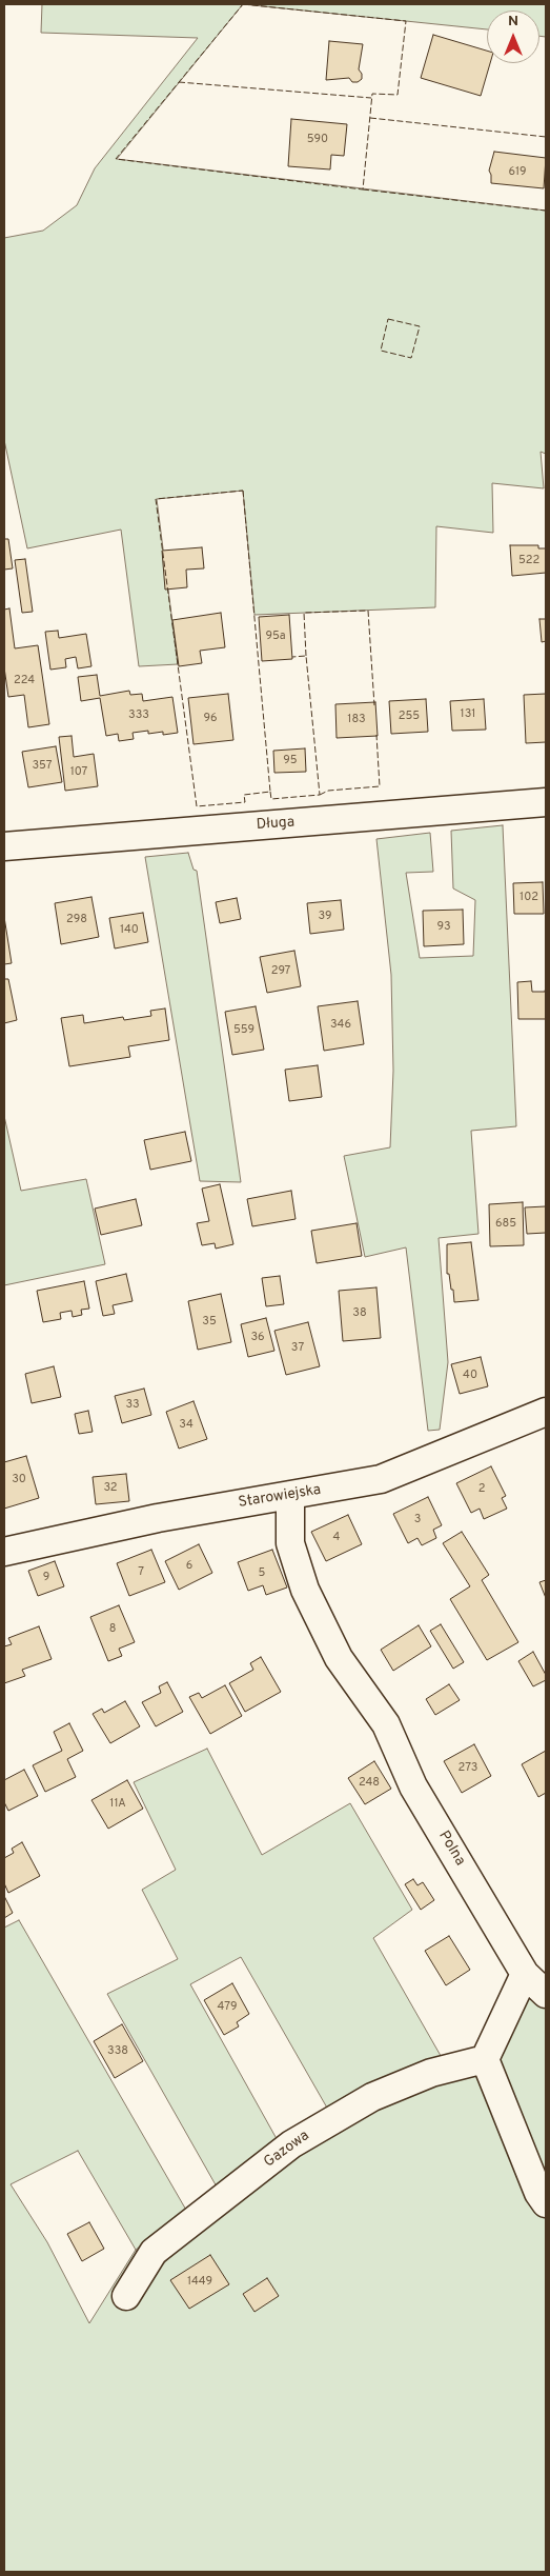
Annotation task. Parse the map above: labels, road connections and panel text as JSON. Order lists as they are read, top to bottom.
{
  "streets": {
    "street": [
      "Długa",
      "Starowiejska",
      "Polna",
      "Gazowa"
    ]
  },
  "crossings": [
    ["Starowiejska", "Polna"]
  ],
  "house_numbers": [
    "590",
    "619",
    "522",
    "95a",
    "224",
    "131",
    "333",
    "255",
    "96",
    "183",
    "95",
    "357",
    "107",
    "102",
    "39",
    "298",
    "93",
    "140",
    "297",
    "346",
    "559",
    "685",
    "38",
    "35",
    "36",
    "37",
    "40",
    "33",
    "34",
    "30",
    "32",
    "2",
    "3",
    "4",
    "6",
    "7",
    "5",
    "9",
    "8",
    "273",
    "248",
    "11A",
    "479",
    "338",
    "1449"
  ],
  "north": "top"
}
